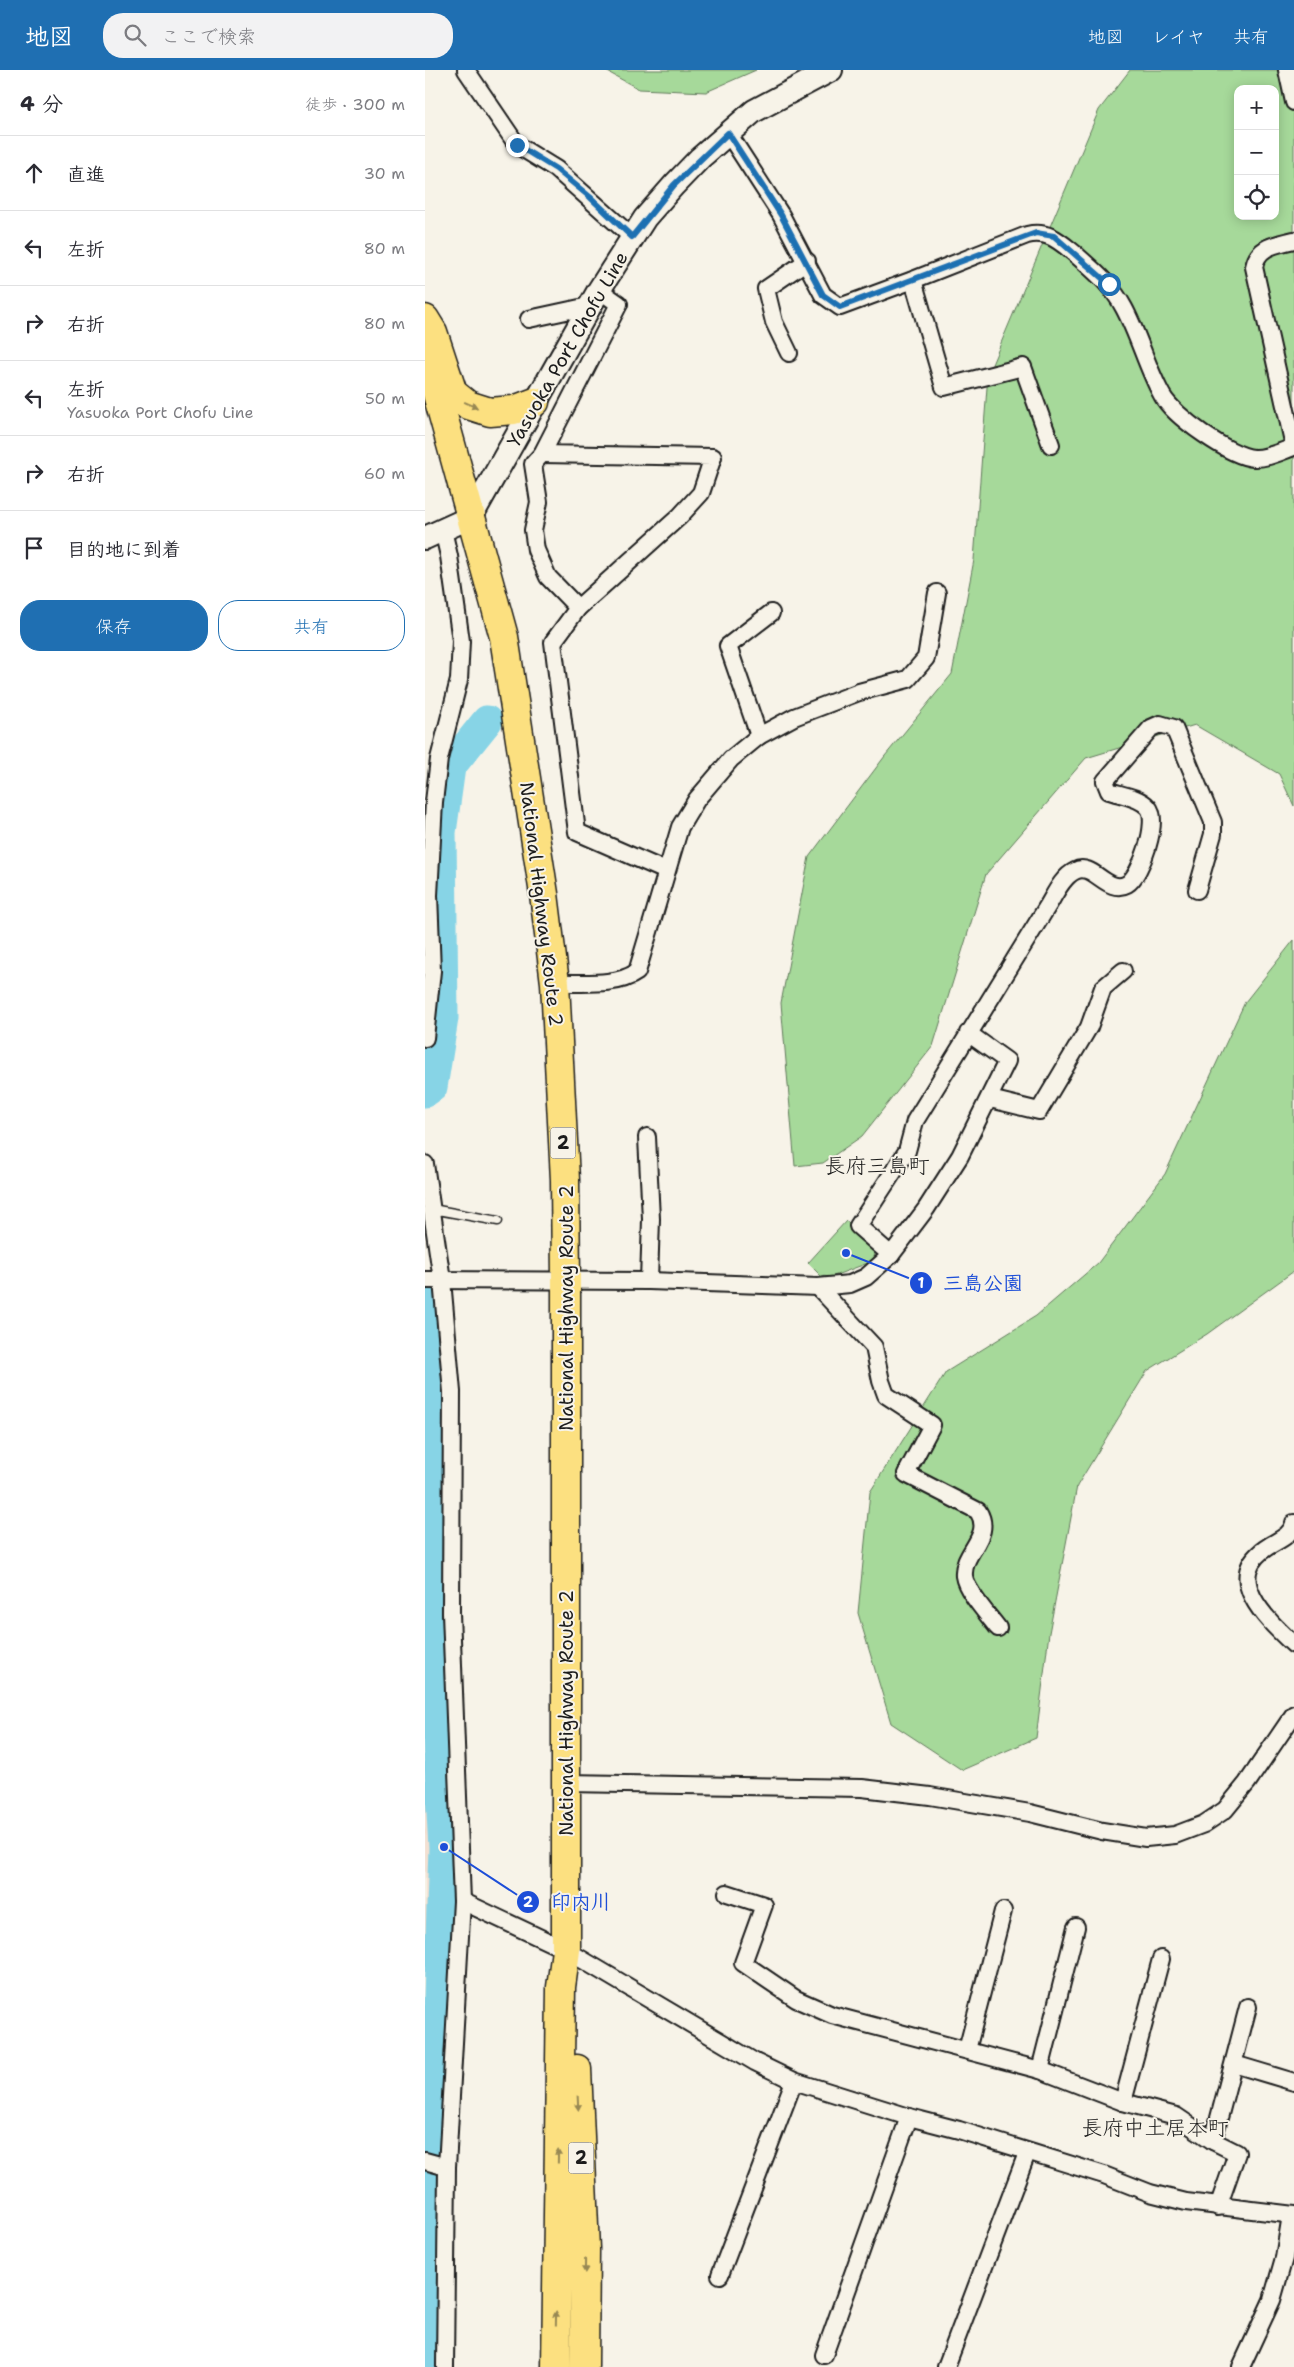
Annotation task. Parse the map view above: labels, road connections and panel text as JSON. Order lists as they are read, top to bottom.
{
  "streets": {
    "highway": ["National Highway Route 2", "2"],
    "main road": ["Yasuoka Port Chofu Line"]
  },
  "crossings": [
    ["Yasuoka Port Chofu Line", "National Highway Route 2"]
  ],
  "districts": ["長府三島町", "長府中土居本町"],
  "places": ["三島公園", "印内川"],
  "page": {
    "header": "地図",
    "search": "ここで検索",
    "nav": ["地図", "レイヤ", "共有"],
    "heading": ["4 分", "徒歩 · 300 m"],
    "map_buttons": ["+", "−"],
    "list": [
      ["直進", "30 m"],
      ["左折", "80 m"],
      ["右折", "80 m"],
      ["左折", "Yasuoka Port Chofu Line", "50 m"],
      ["右折", "60 m"],
      "目的地に到着"
    ],
    "buttons": ["保存", "共有"]
  }
}
